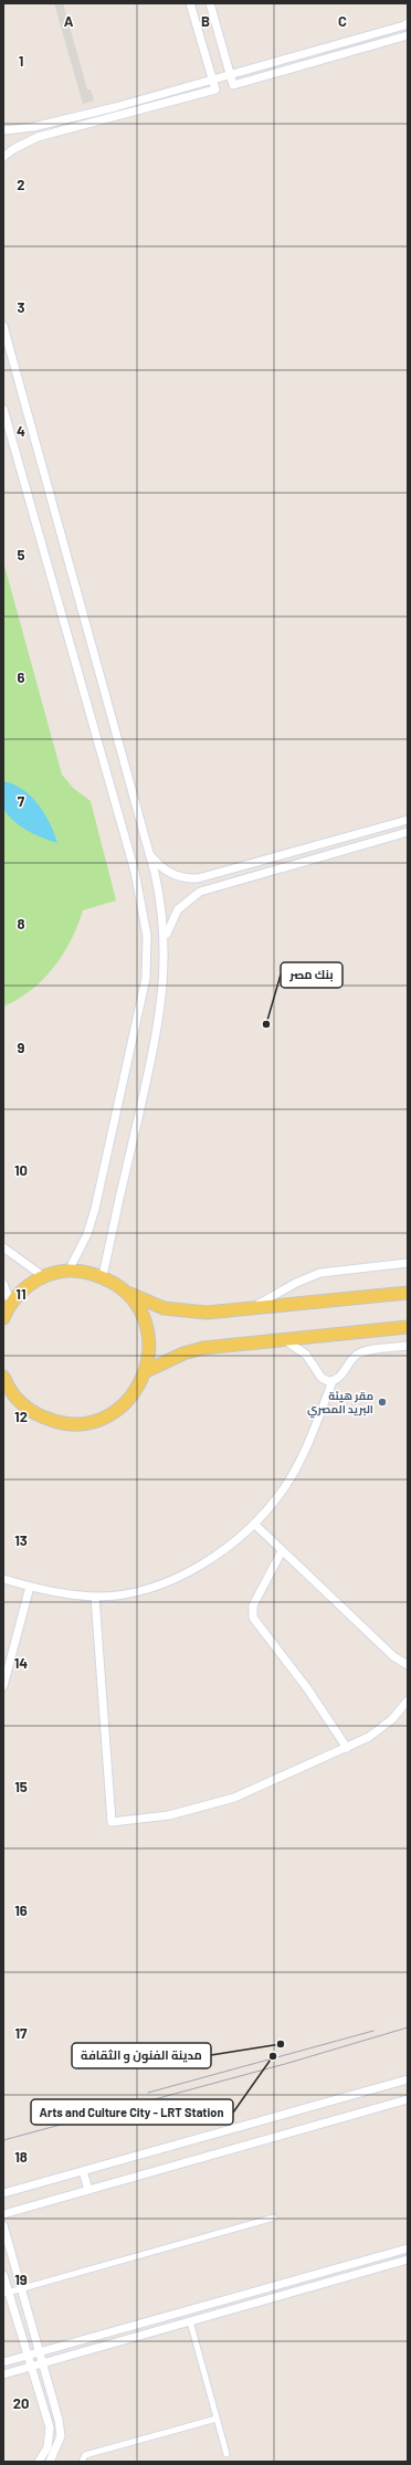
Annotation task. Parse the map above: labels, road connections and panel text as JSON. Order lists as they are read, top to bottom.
{
  "places": [
    "بنك مصر",
    "مقر هيئة البريد المصري",
    "مدينة الفنون و الثقافة",
    "Arts and Culture City - LRT Station"
  ],
  "grid": {
    "columns": ["A", "B", "C"],
    "rows": [
      "1",
      "2",
      "3",
      "4",
      "5",
      "6",
      "7",
      "8",
      "9",
      "10",
      "11",
      "12",
      "13",
      "14",
      "15",
      "16",
      "17",
      "18",
      "19",
      "20"
    ]
  }
}
